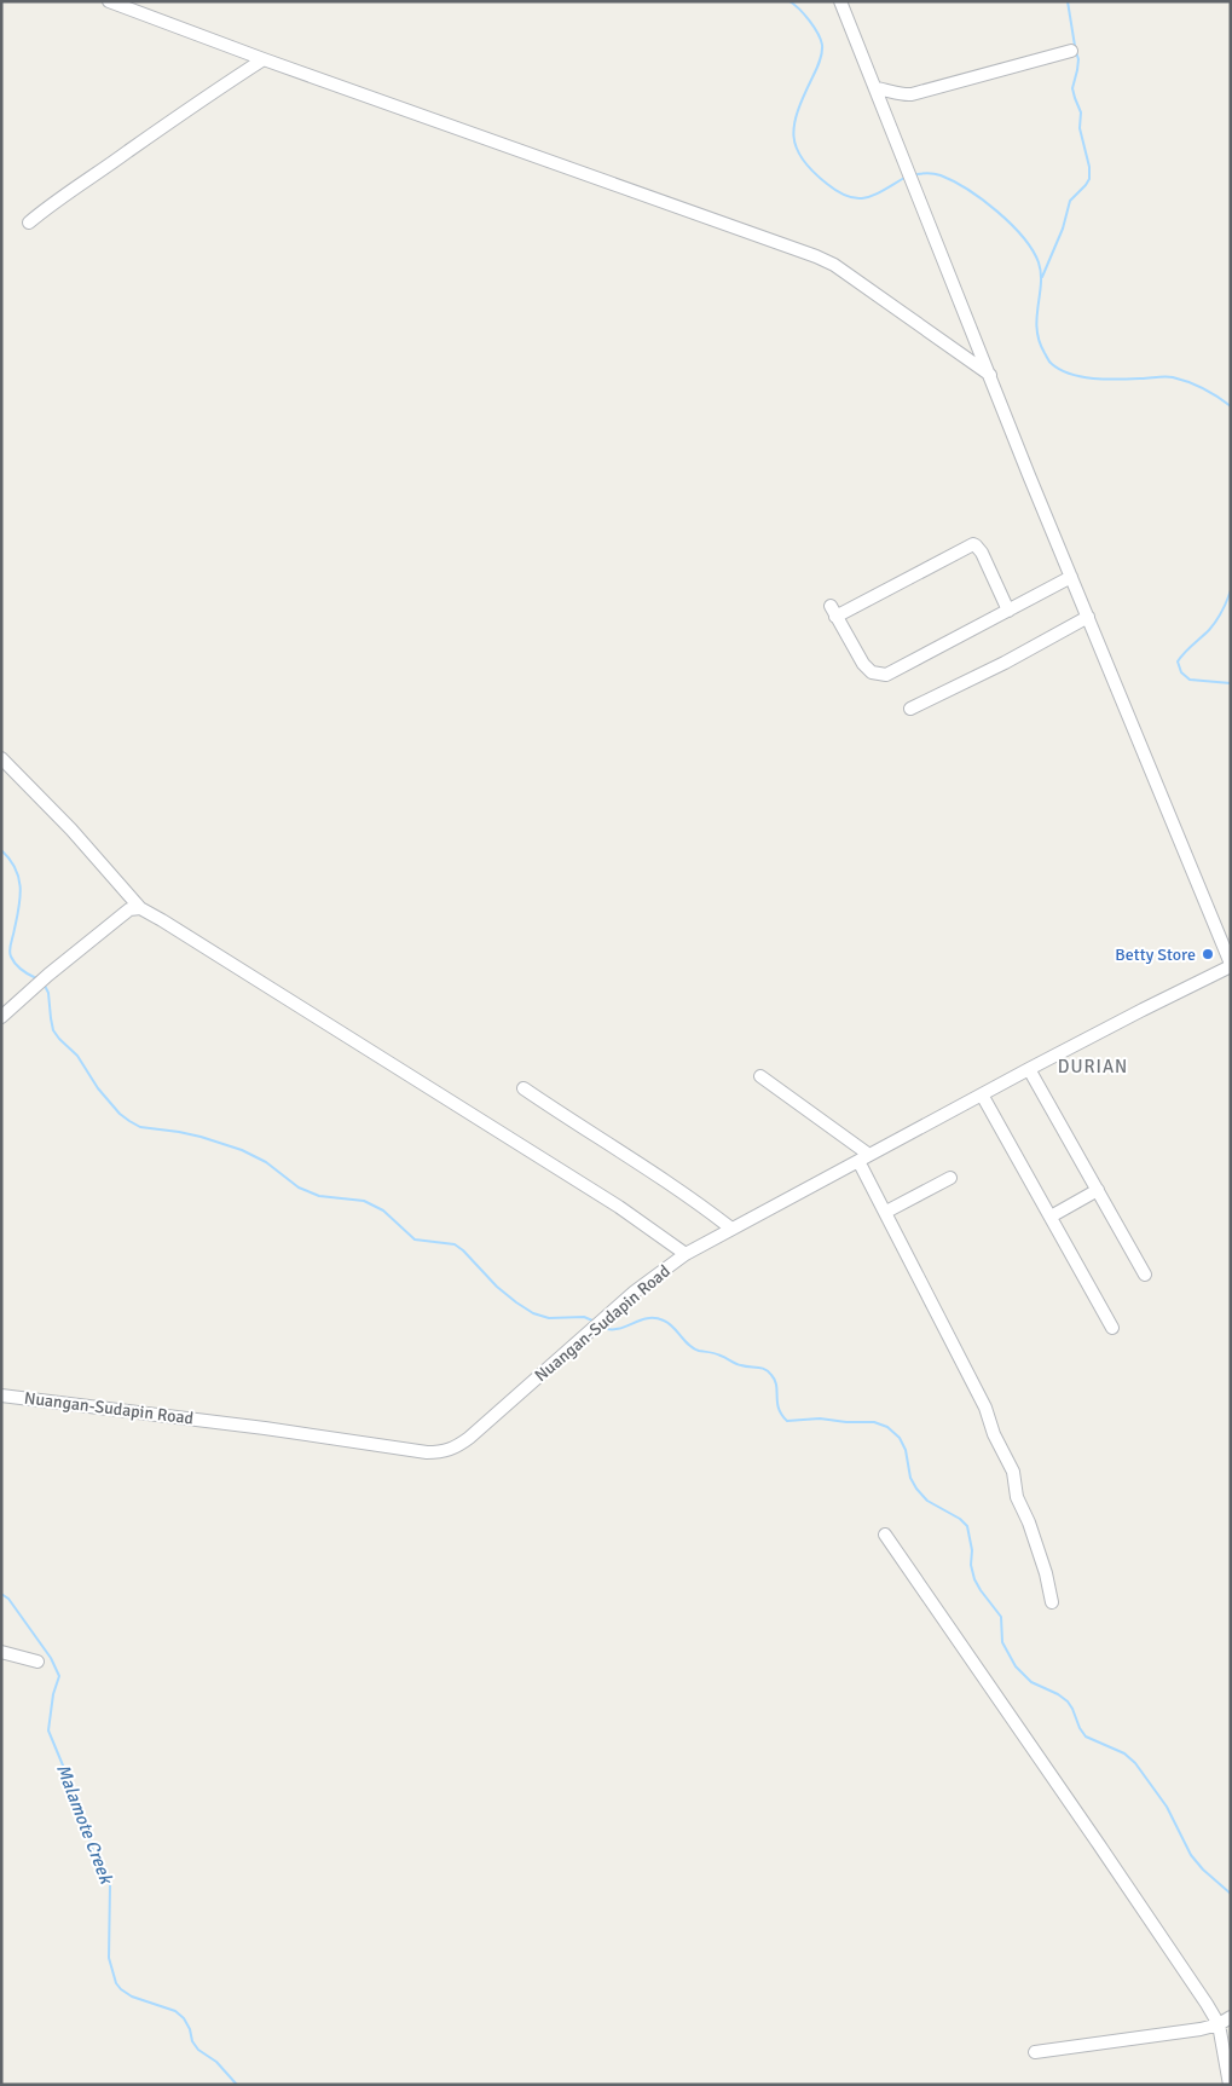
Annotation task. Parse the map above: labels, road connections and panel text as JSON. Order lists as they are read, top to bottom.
{
  "streets": {
    "street": ["Nuangan-Sudapin Road"]
  },
  "districts": ["DURIAN"],
  "water": ["Malamote Creek"],
  "places": ["Betty Store"]
}
